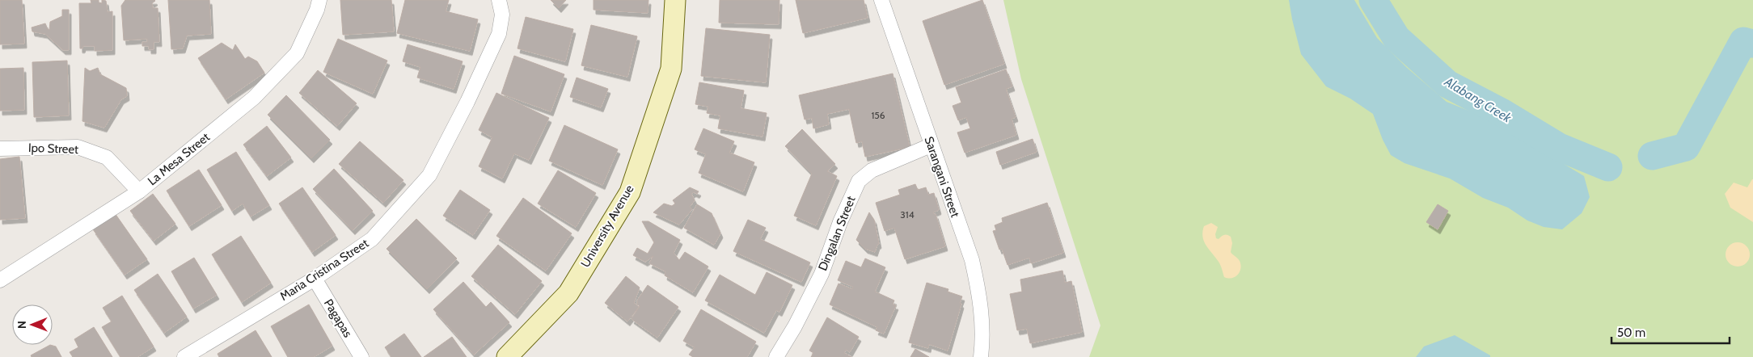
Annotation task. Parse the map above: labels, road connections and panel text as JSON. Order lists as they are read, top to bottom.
{
  "streets": {
    "street": [
      "Ipo Street",
      "La Mesa Street",
      "Sarangani Street",
      "University Avenue",
      "Dingalan Street",
      "Maria Cristina Street",
      "Pagapas"
    ]
  },
  "crossings": [
    ["Ipo Street", "La Mesa Street"],
    ["Sarangani Street", "Dingalan Street"],
    ["Maria Cristina Street", "Pagapas"]
  ],
  "water": ["Alabang Creek"],
  "house_numbers": ["156", "314"],
  "scale_bar": "50 m",
  "north": "left"
}
